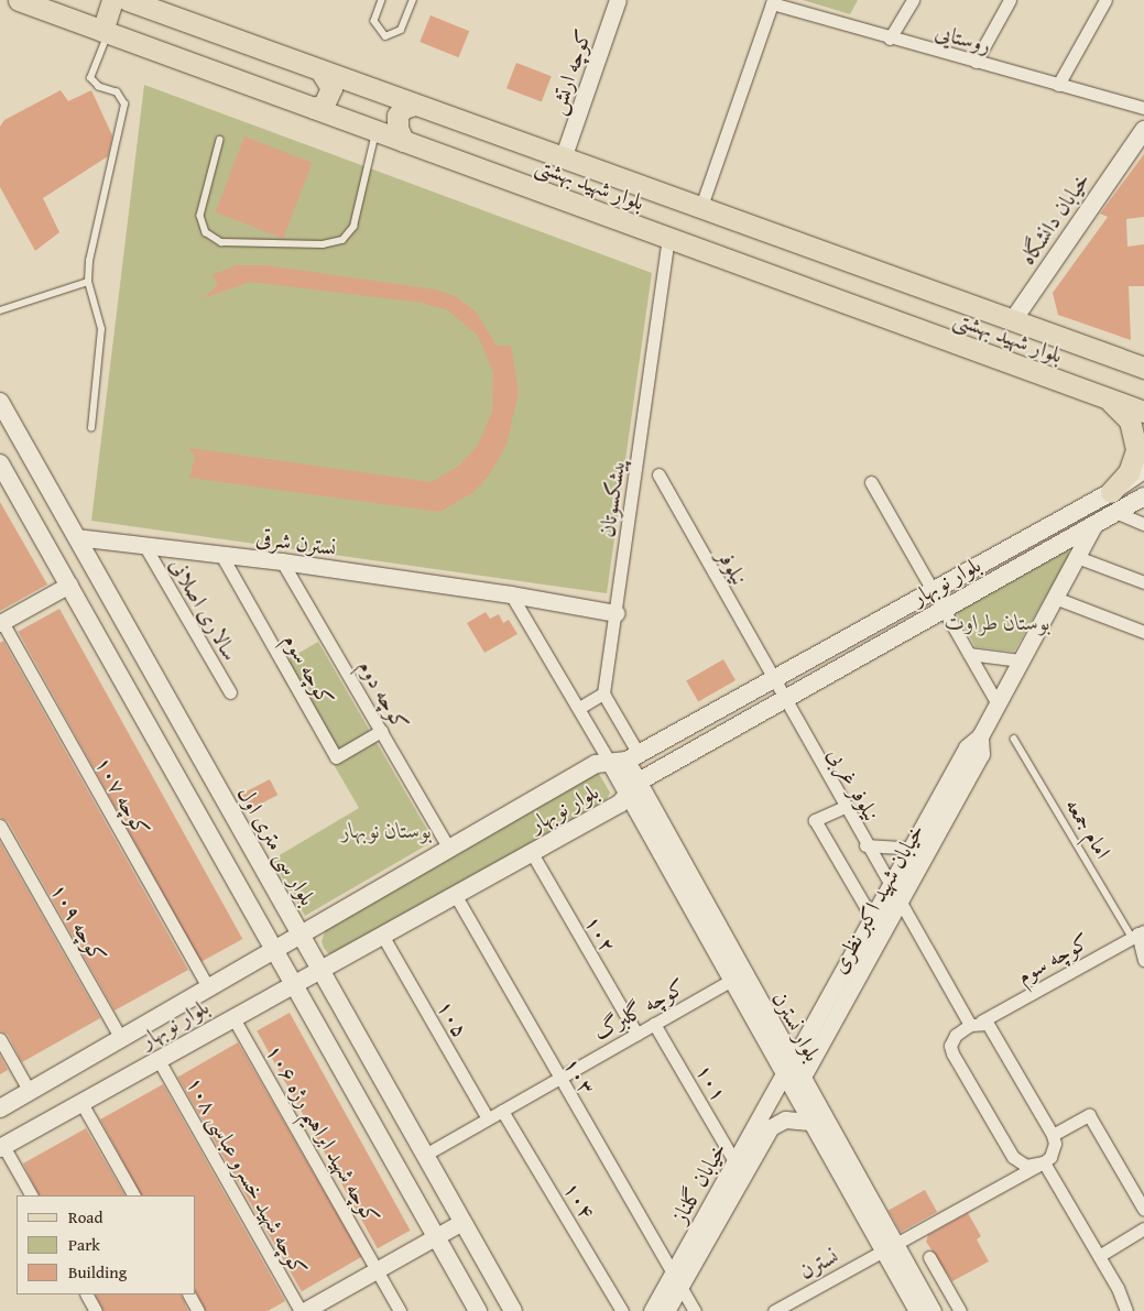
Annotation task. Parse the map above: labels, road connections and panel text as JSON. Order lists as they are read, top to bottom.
{
  "streets": {
    "main road": [
      "بلوار شهید بهشتی",
      "خیابان دانشگاه",
      "بلوار نوبهار",
      "بلوار سی متری اول"
    ],
    "street": [
      "روستایی",
      "کوچه ارتش",
      "پیشکسوتان",
      "نسترن شرقی",
      "نیلوفر",
      "سالاری اصلانی",
      "کوچه سوم",
      "کوچه دوم",
      "نیلوفر غربی",
      "کوچه ۱۰۷",
      "خیابان شهید اکبر نظری",
      "کوچه ۱۰۹",
      "۱۰۲",
      "کوچه گلبرگ",
      "۱۰۵",
      "بلوار نسترن",
      "۱۰۳",
      "۱۰۱",
      "کوچه شهید ابراهیم رژه ۱۰۶",
      "کوچه شهید خسرو عباسی ۱۰۸",
      "خیابان گلناز",
      "۱۰۴",
      "نسترن"
    ],
    "lane": ["امام جمعه"]
  },
  "crossings": [
    ["روستایی", "بلوار شهید بهشتی"],
    ["کوچه ارتش", "بلوار شهید بهشتی"],
    ["بلوار شهید بهشتی", "خیابان دانشگاه"],
    ["بلوار شهید بهشتی", "پیشکسوتان"],
    ["پیشکسوتان", "نسترن شرقی"],
    ["نسترن شرقی", "سالاری اصلانی"],
    ["نسترن شرقی", "کوچه سوم"],
    ["نسترن شرقی", "کوچه دوم"],
    ["نسترن شرقی", "بلوار سی متری اول"],
    ["نیلوفر", "بلوار نوبهار"],
    ["نیلوفر", "نیلوفر غربی"],
    ["بلوار نوبهار", "کوچه دوم"],
    ["بلوار نوبهار", "نیلوفر غربی"],
    ["بلوار نوبهار", "کوچه ۱۰۷"],
    ["بلوار نوبهار", "بلوار سی متری اول"],
    ["بلوار نوبهار", "خیابان شهید اکبر نظری"],
    ["بلوار نوبهار", "کوچه ۱۰۹"],
    ["بلوار نوبهار", "۱۰۲"],
    ["بلوار نوبهار", "۱۰۵"],
    ["بلوار نوبهار", "بلوار نسترن"],
    ["بلوار نوبهار", "۱۰۳"],
    ["بلوار نوبهار", "کوچه شهید ابراهیم رژه ۱۰۶"],
    ["بلوار نوبهار", "کوچه شهید خسرو عباسی ۱۰۸"],
    ["کوچه سوم", "کوچه دوم"],
    ["کوچه سوم", "نیلوفر غربی"],
    ["کوچه سوم", "امام جمعه"],
    ["کوچه سوم", "نسترن"],
    ["نیلوفر غربی", "خیابان شهید اکبر نظری"],
    ["بلوار سی متری اول", "کوچه گلبرگ"],
    ["خیابان شهید اکبر نظری", "بلوار نسترن"],
    ["خیابان شهید اکبر نظری", "خیابان گلناز"],
    ["۱۰۲", "کوچه گلبرگ"],
    ["کوچه گلبرگ", "۱۰۵"],
    ["کوچه گلبرگ", "بلوار نسترن"],
    ["کوچه گلبرگ", "۱۰۳"],
    ["کوچه گلبرگ", "۱۰۱"],
    ["کوچه گلبرگ", "۱۰۴"],
    ["بلوار نسترن", "خیابان گلناز"],
    ["بلوار نسترن", "نسترن"],
    ["۱۰۳", "خیابان گلناز"],
    ["۱۰۱", "خیابان گلناز"]
  ],
  "parks": ["بوستان طراوت", "بوستان نوبهار"],
  "legend": ["Road", "Park", "Building"]
}
